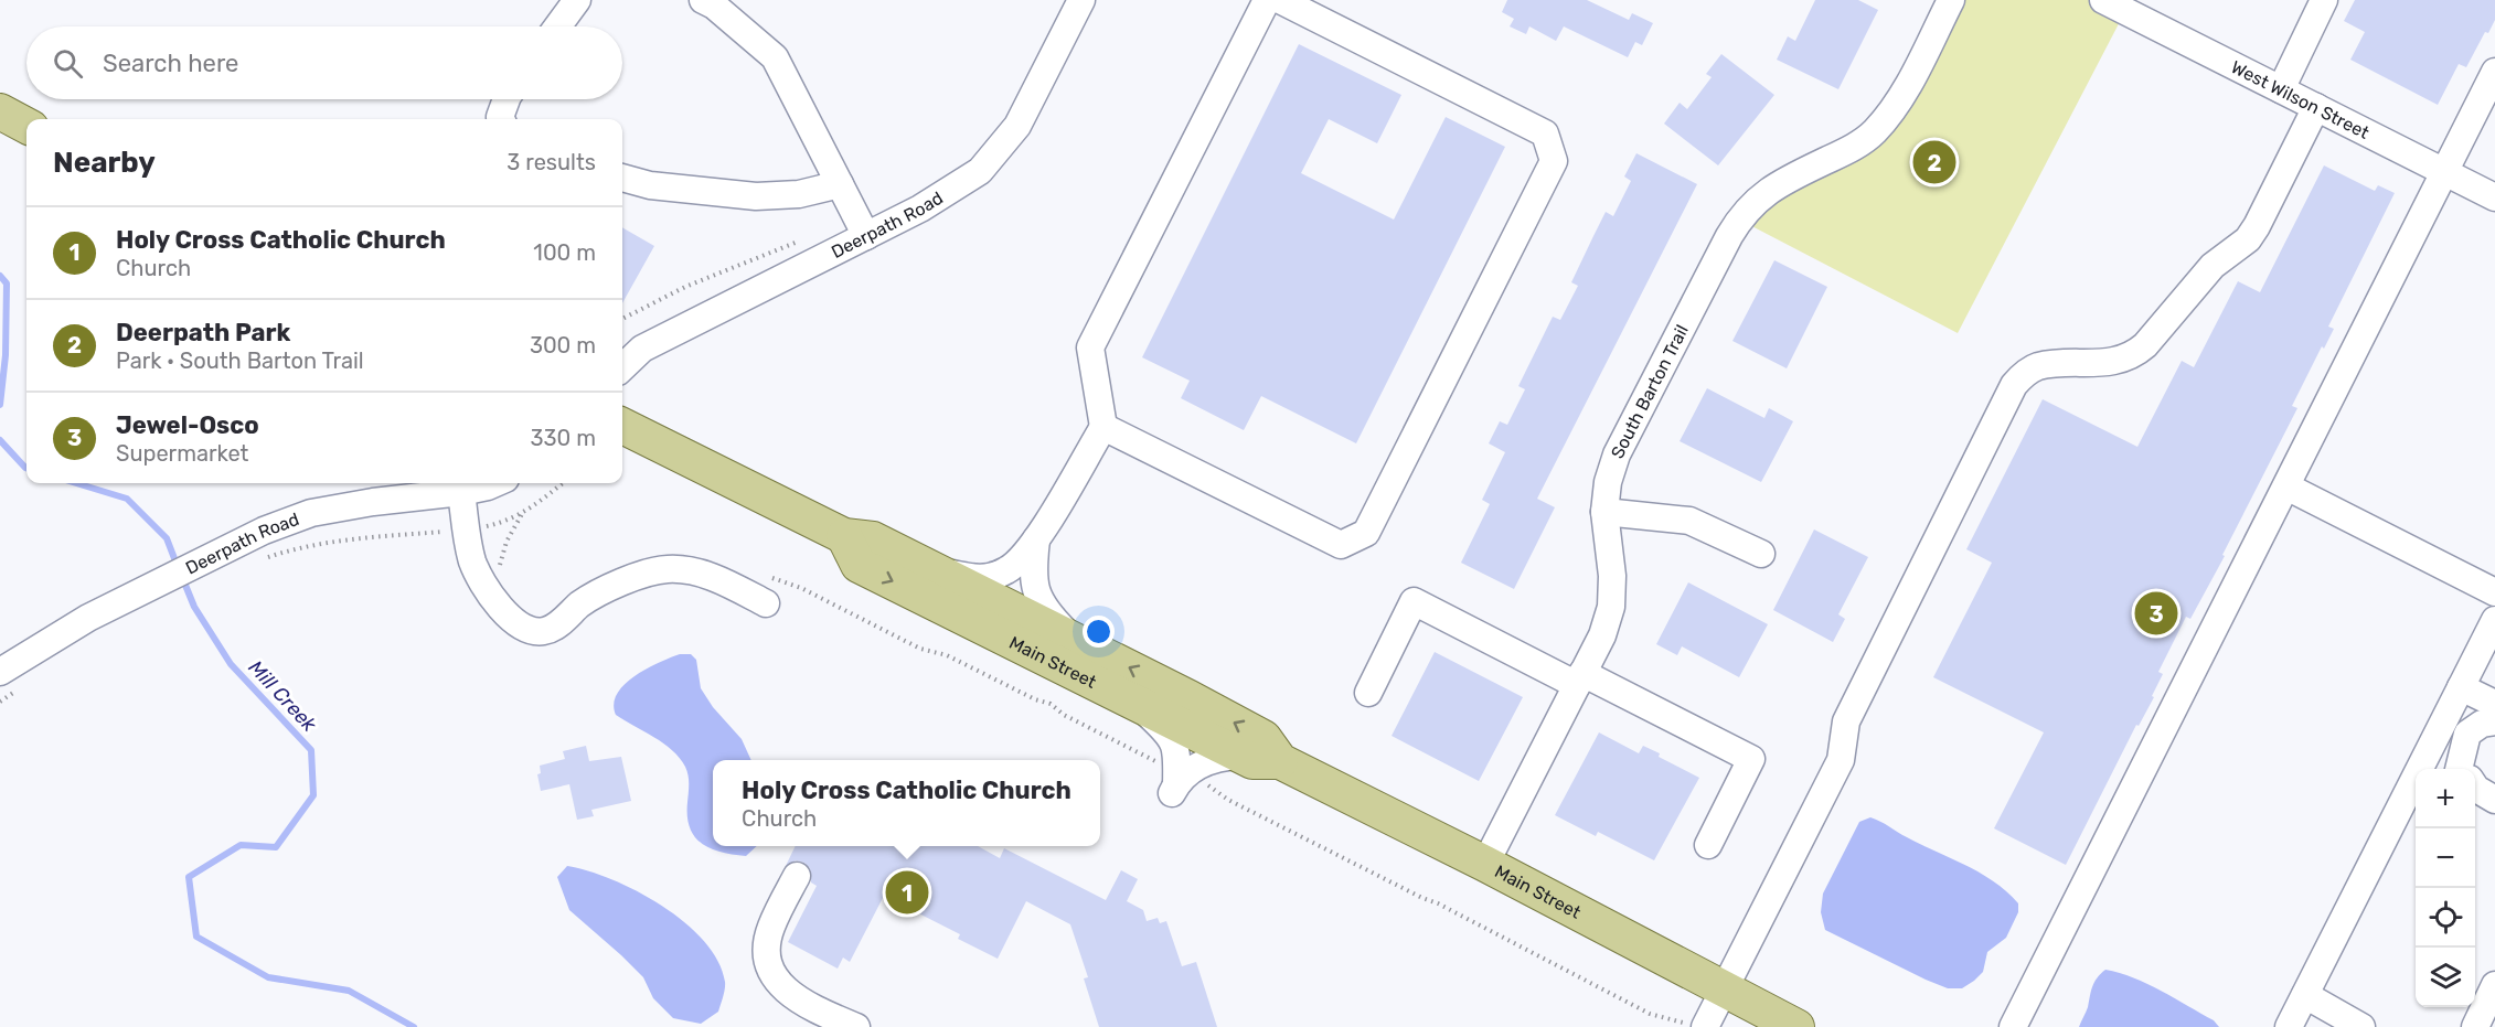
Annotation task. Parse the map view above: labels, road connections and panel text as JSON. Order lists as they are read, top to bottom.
{
  "streets": {
    "main road": ["Main Street"],
    "street": ["West Wilson Street", "Deerpath Road", "South Barton Trail"]
  },
  "crossings": [
    ["South Barton Trail", "Main Street"]
  ],
  "water": ["Mill Creek"],
  "page": {
    "search": "Search here",
    "heading": ["Nearby", "3 results"],
    "pins": ["2", "3", "1"],
    "list": [
      {
        "mark": "1",
        "name": "Holy Cross Catholic Church",
        "note": "Church",
        "value": "100 m"
      },
      {
        "mark": "2",
        "name": "Deerpath Park",
        "note": "Park · South Barton Trail",
        "value": "300 m"
      },
      {
        "mark": "3",
        "name": "Jewel-Osco",
        "note": "Supermarket",
        "value": "330 m"
      }
    ],
    "popup": ["Holy Cross Catholic Church", "Church"],
    "map_buttons": ["+", "−"]
  }
}
